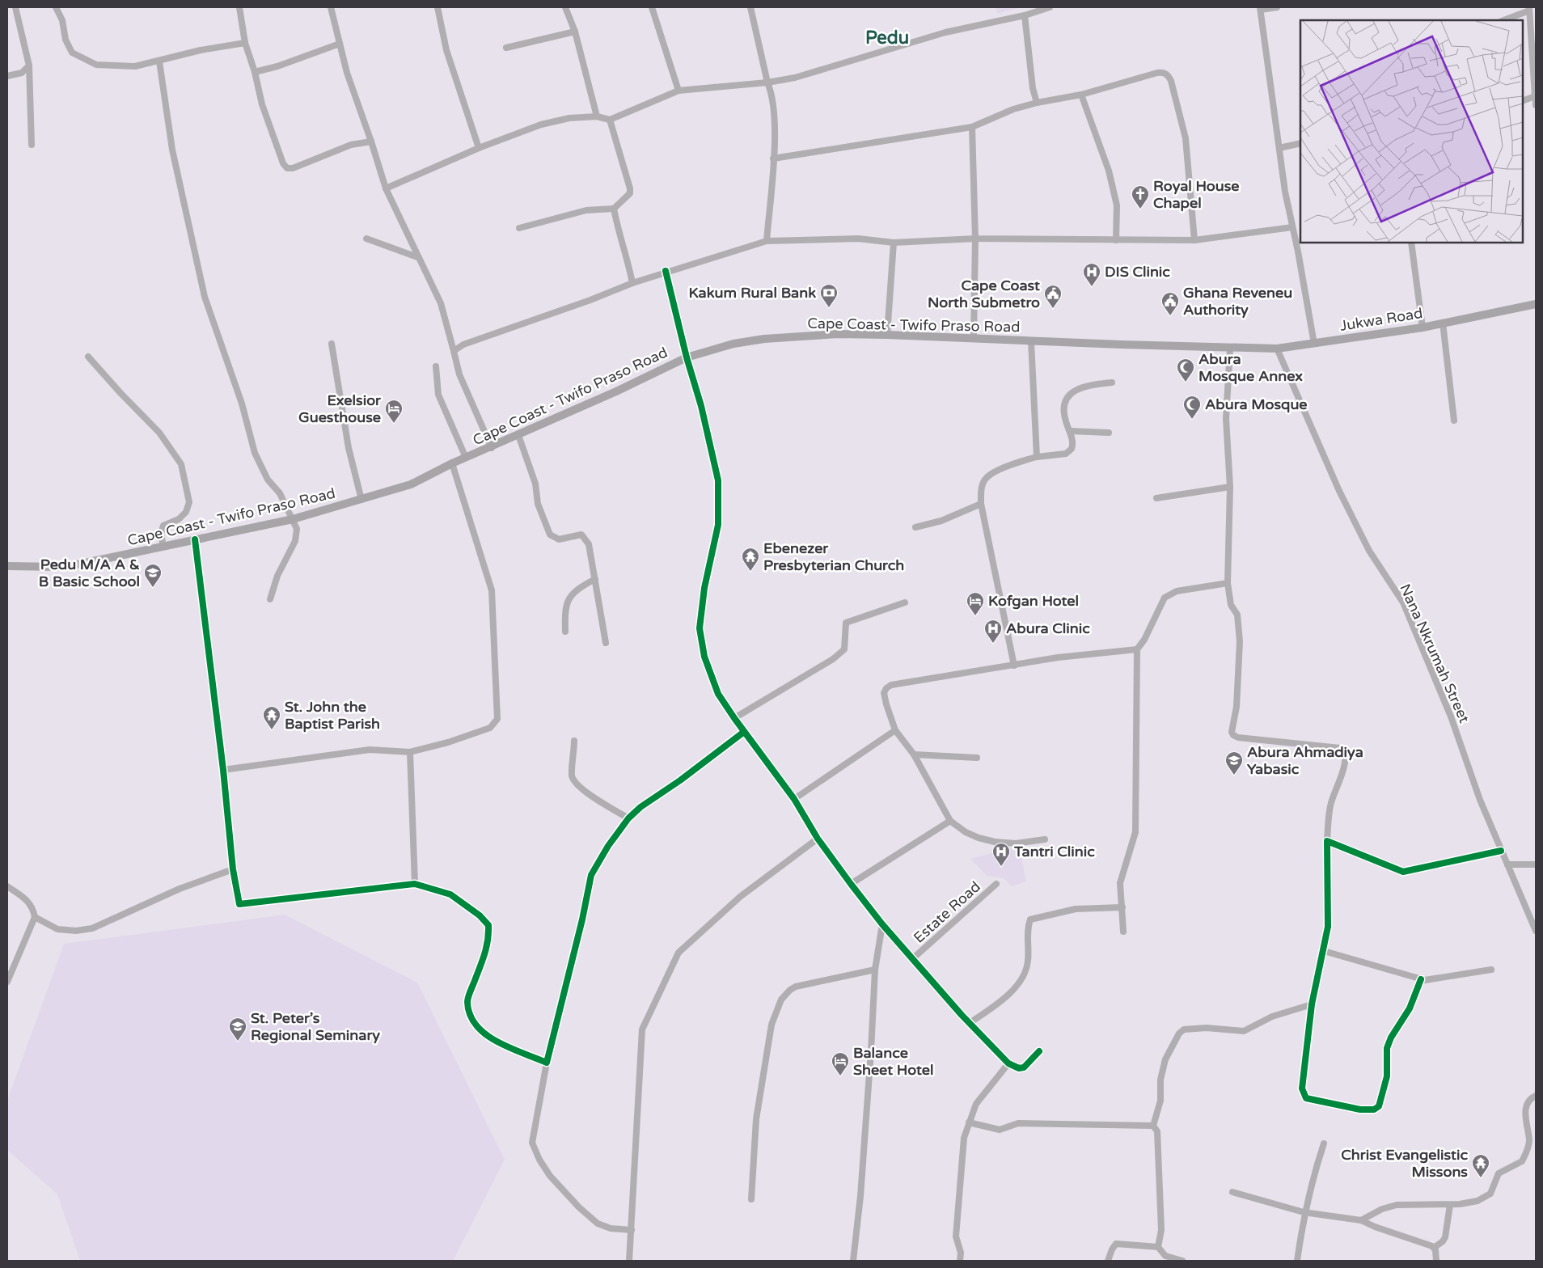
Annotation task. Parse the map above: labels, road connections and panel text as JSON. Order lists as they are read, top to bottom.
{
  "streets": {
    "main road": ["Jukwa Road", "Cape Coast - Twifo Praso Road"],
    "street": ["Nana Nkrumah Street", "Estate Road"]
  },
  "crossings": [
    ["Jukwa Road", "Cape Coast - Twifo Praso Road"],
    ["Jukwa Road", "Nana Nkrumah Street"]
  ],
  "districts": ["Pedu"],
  "places": {
    "church": ["Royal House Chapel"],
    "hospital": ["DIS Clinic", "Abura Clinic", "Tantri Clinic"],
    "bank": ["Kakum Rural Bank"],
    "public building": ["Cape Coast North Submetro", "Ghana Reveneu Authority"],
    "mosque": ["Abura Mosque Annex", "Abura Mosque"],
    "hotel": ["Exelsior Guesthouse", "Kofgan Hotel", "Balance Sheet Hotel"],
    "temple": ["Ebenezer Presbyterian Church", "St. John the Baptist Parish", "Christ Evangelistic Missons"],
    "school or university": ["Pedu M/A A & B Basic School", "Abura Ahmadiya Yabasic", "St. Peter’s Regional Seminary"]
  }
}
